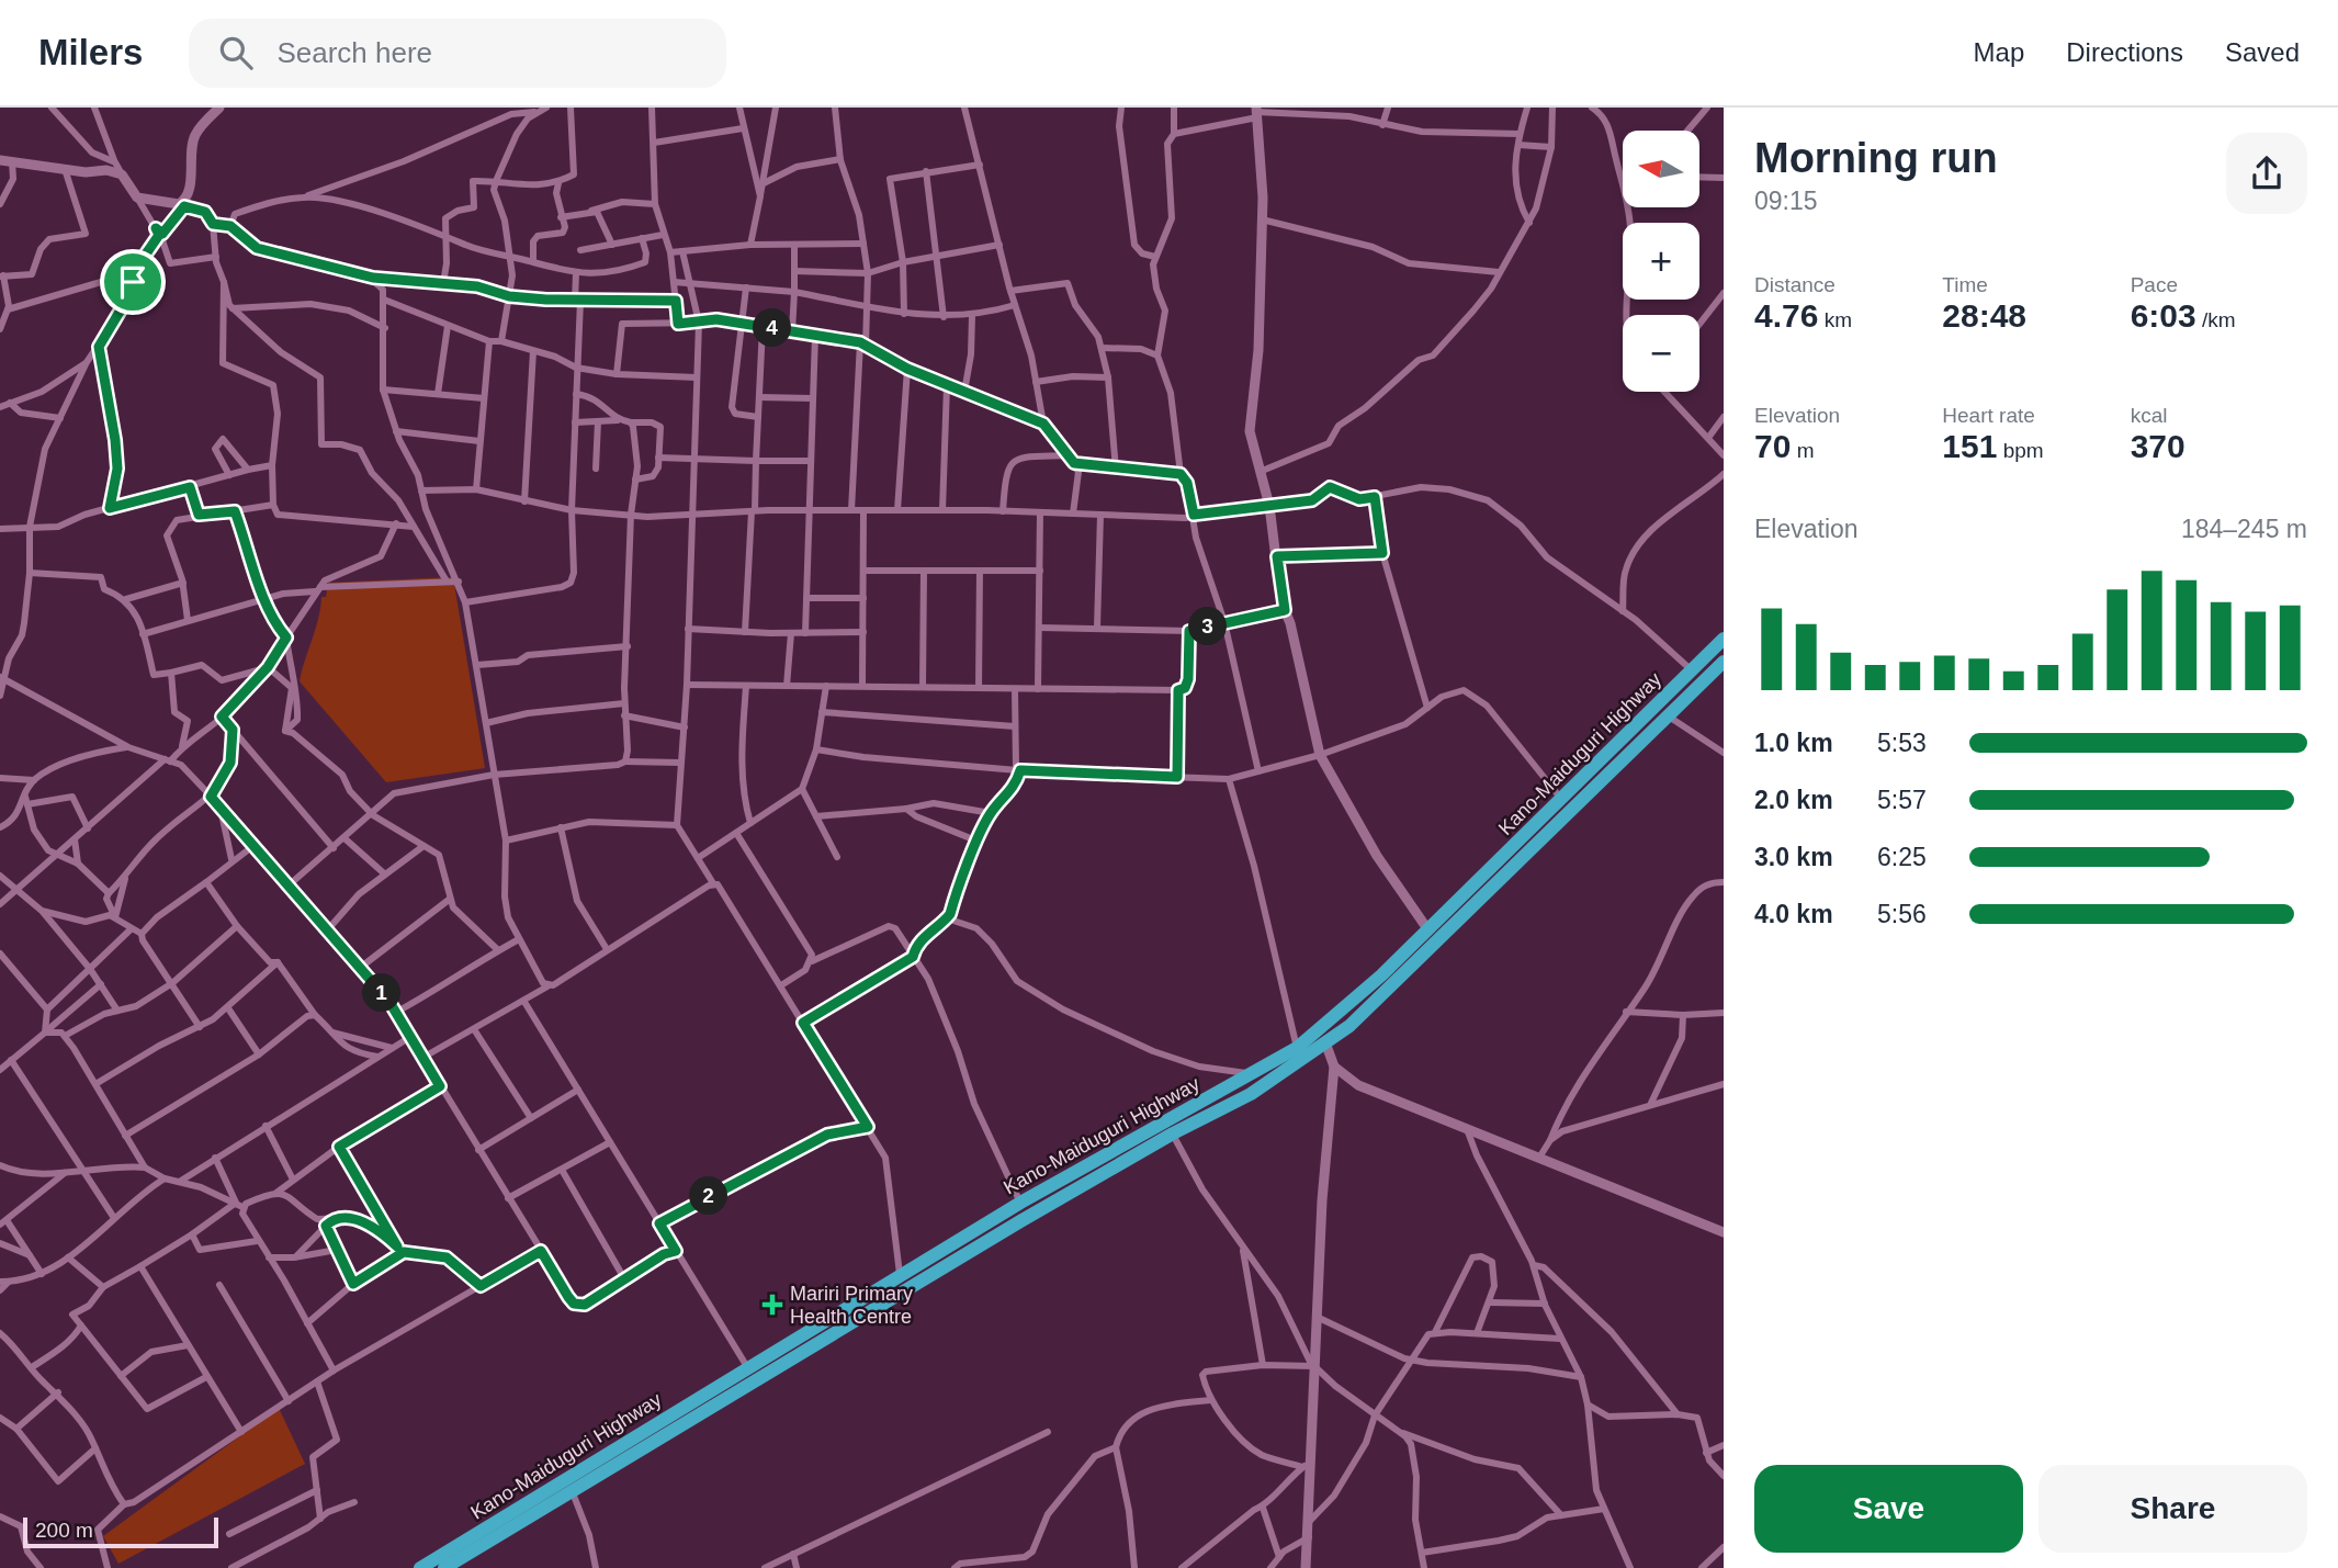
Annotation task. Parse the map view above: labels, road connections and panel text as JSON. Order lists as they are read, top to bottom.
{
  "streets": {
    "highway": ["Kano-Maiduguri Highway"]
  },
  "places": {
    "health": ["Mariri Primary Health Centre"]
  },
  "scale_bar": "200 m",
  "north": "left",
  "page": {
    "header": "Milers",
    "search": "Search here",
    "nav": ["Map", "Directions", "Saved"],
    "heading": ["Morning run", "09:15"],
    "map_buttons": ["+", "−"],
    "stats": [
      ["Distance", "4.76 km"],
      ["Time", "28:48"],
      ["Pace", "6:03 /km"],
      ["Elevation", "70 m"],
      ["Heart rate", "151 bpm"],
      ["kcal", "370"]
    ],
    "pins": [
      "4",
      "3",
      "1",
      "2"
    ],
    "chart": ["Elevation", "184–245 m"],
    "list": [
      {
        "name": "1.0 km",
        "note": "5:53"
      },
      {
        "name": "2.0 km",
        "note": "5:57"
      },
      {
        "name": "3.0 km",
        "note": "6:25"
      },
      {
        "name": "4.0 km",
        "note": "5:56"
      }
    ],
    "buttons": ["Save", "Share"],
    "scale": "200 m"
  }
}
